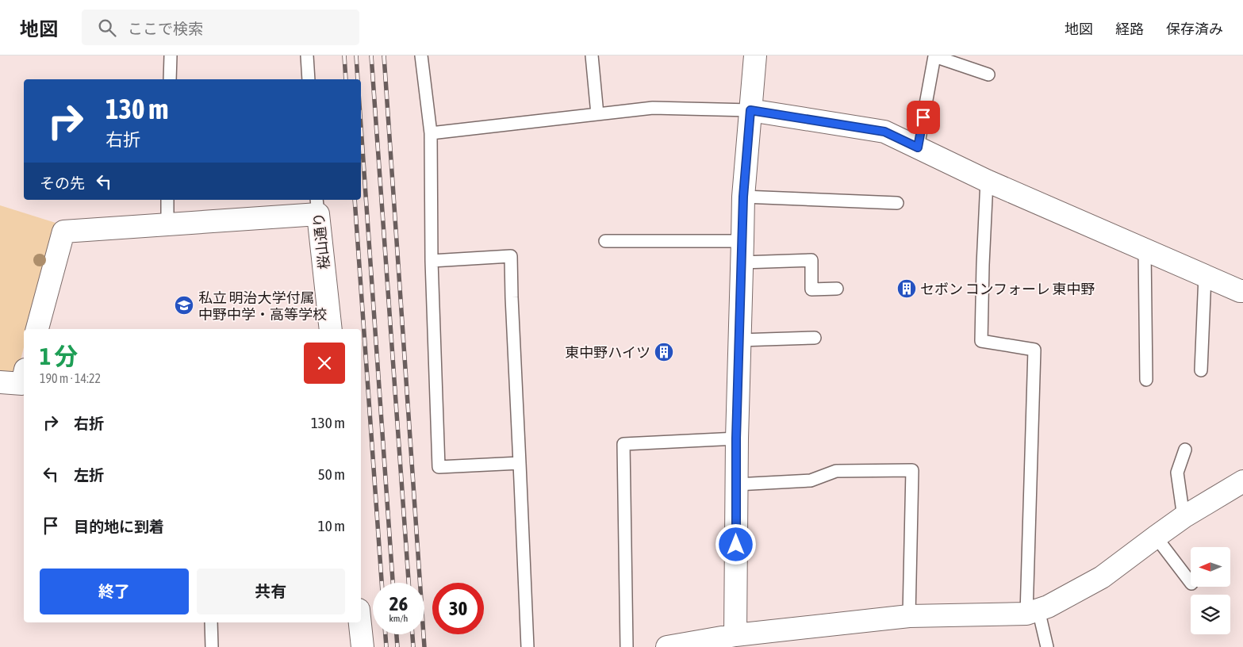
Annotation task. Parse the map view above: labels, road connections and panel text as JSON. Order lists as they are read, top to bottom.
{
  "streets": {
    "street": ["桜山通り"]
  },
  "places": {
    "building": ["セボン コンフォーレ 東中野", "東中野ハイツ"],
    "school or university": ["私立 明治大学付属 中野中学・高等学校"]
  },
  "north": "left",
  "page": {
    "header": "地図",
    "search": "ここで検索",
    "nav": ["地図", "経路", "保存済み"],
    "turn": ["130 m", "右折"],
    "then": "その先",
    "heading": ["1 分", "190 m · 14:22"],
    "list": [
      {
        "name": "右折",
        "value": "130 m"
      },
      {
        "name": "左折",
        "value": "50 m"
      },
      {
        "name": "目的地に到着",
        "value": "10 m"
      }
    ],
    "buttons": ["終了", "共有"],
    "speed": "26 km/h",
    "limit": "30"
  }
}
